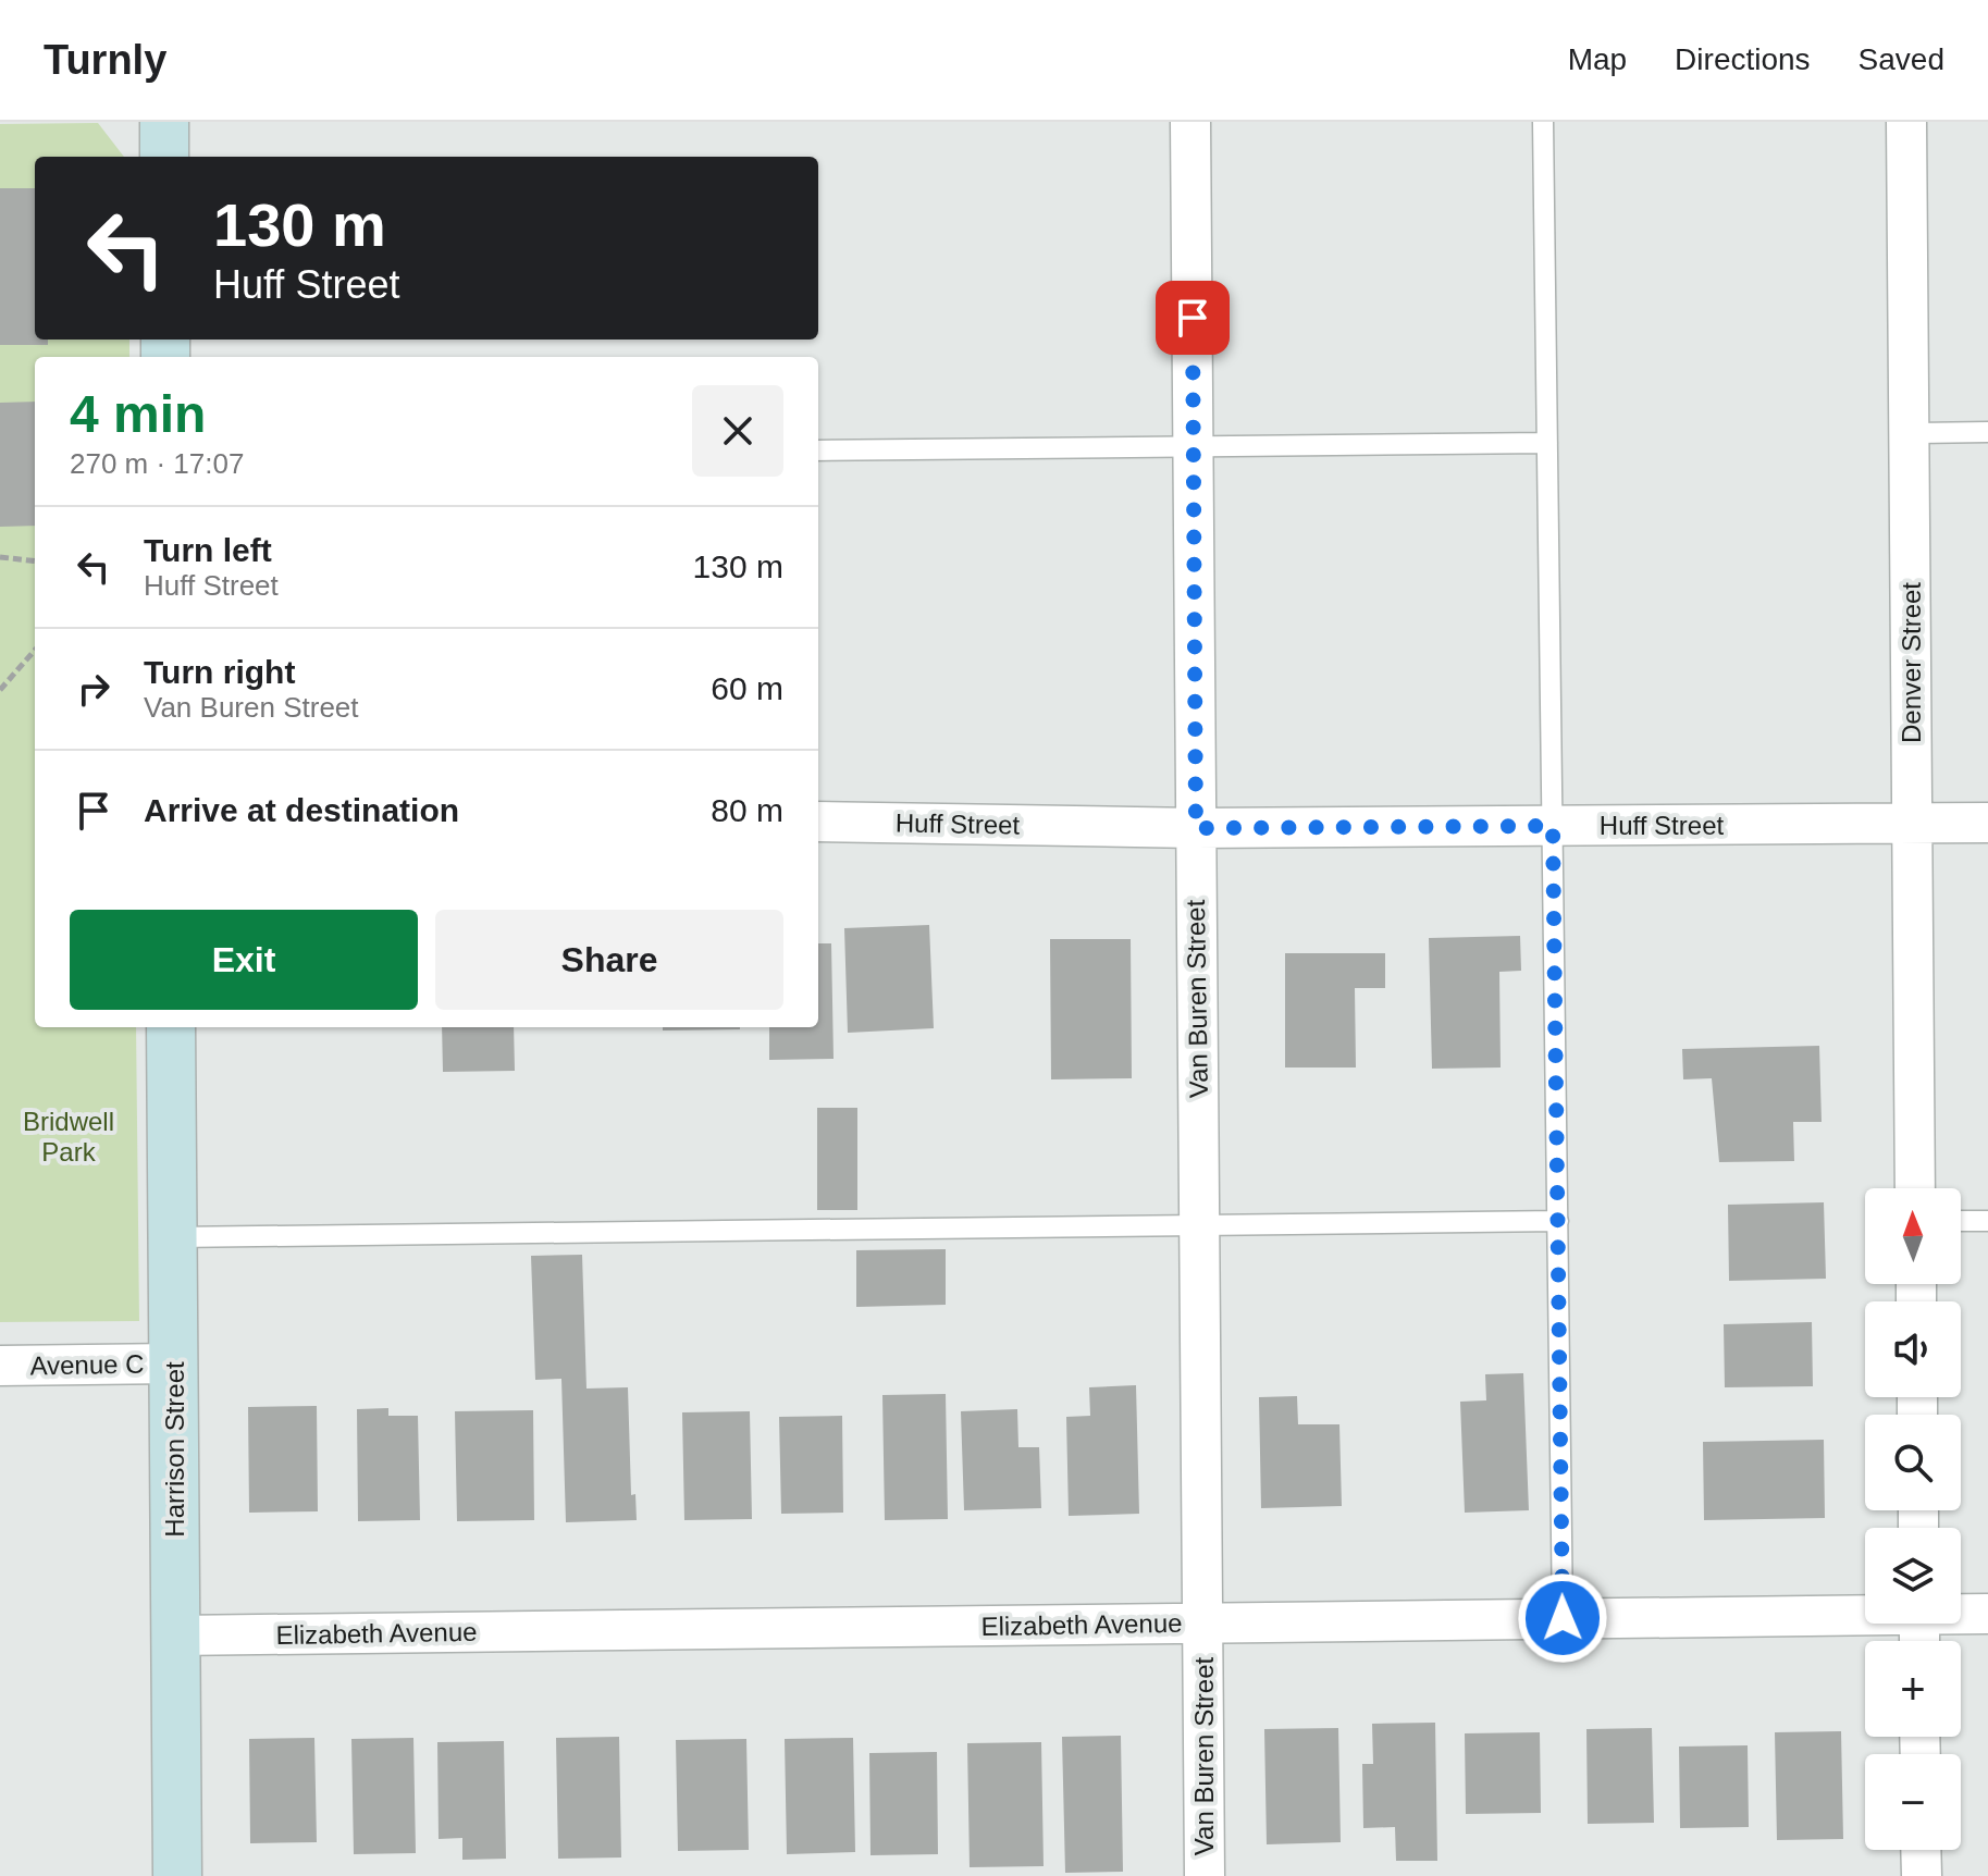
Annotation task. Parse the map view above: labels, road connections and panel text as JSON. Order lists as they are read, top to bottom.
{
  "streets": {
    "street": [
      "Denver Street",
      "Huff Street",
      "Van Buren Street",
      "Avenue C",
      "Harrison Street",
      "Elizabeth Avenue"
    ]
  },
  "crossings": [
    ["Denver Street", "Huff Street"],
    ["Huff Street", "Van Buren Street"],
    ["Van Buren Street", "Elizabeth Avenue"],
    ["Avenue C", "Harrison Street"],
    ["Harrison Street", "Elizabeth Avenue"]
  ],
  "parks": ["Bridwell Park"],
  "north": "top",
  "page": {
    "header": "Turnly",
    "nav": ["Map", "Directions", "Saved"],
    "turn": ["130 m", "Huff Street"],
    "heading": ["4 min", "270 m · 17:07"],
    "list": [
      {
        "name": "Turn left",
        "note": "Huff Street",
        "value": "130 m"
      },
      {
        "name": "Turn right",
        "note": "Van Buren Street",
        "value": "60 m"
      },
      {
        "name": "Arrive at destination",
        "value": "80 m"
      }
    ],
    "buttons": ["Exit", "Share"],
    "map_buttons": ["+", "−"]
  }
}
